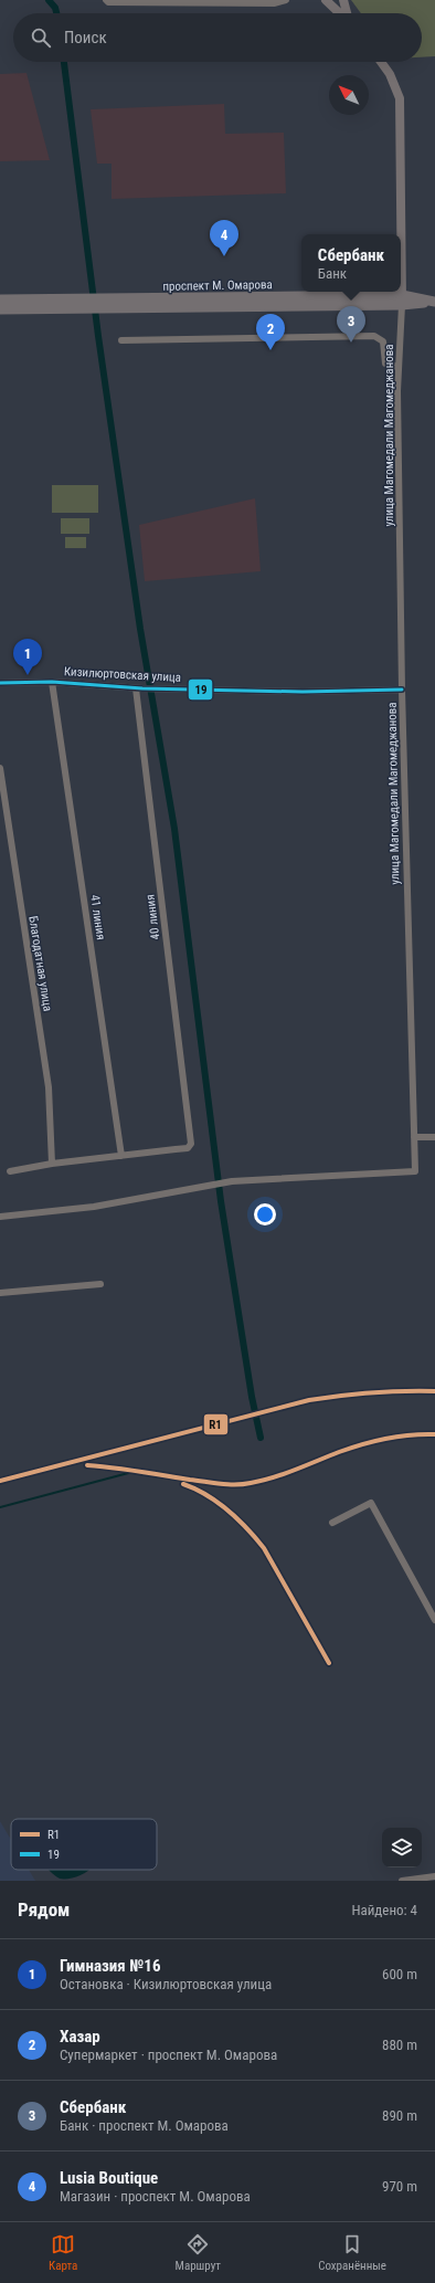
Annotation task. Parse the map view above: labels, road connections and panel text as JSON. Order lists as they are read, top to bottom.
{
  "streets": {
    "main road": ["проспект М. Омарова"],
    "street": [
      "улица Магомедали Магомеджановa",
      "Кизилюртовская улица",
      "41 линия",
      "40 линия",
      "Благодатная улица"
    ]
  },
  "crossings": [
    ["проспект М. Омарова", "улица Магомедали Магомеджановa"],
    ["улица Магомедали Магомеджановa", "Кизилюртовская улица"],
    ["Кизилюртовская улица", "41 линия"],
    ["Кизилюртовская улица", "40 линия"],
    ["41 линия", "40 линия"]
  ],
  "lines": ["transit line 19", "transit line R1"],
  "legend": ["R1", "19"],
  "north": "top left",
  "page": {
    "search": "Поиск",
    "pins": [
      "4",
      "3",
      "2",
      "1"
    ],
    "popup": ["Сбербанк", "Банк"],
    "heading": ["Рядом", "Найдено: 4"],
    "list": [
      {
        "mark": "1",
        "name": "Гимназия №16",
        "note": "Остановка · Кизилюртовская улица",
        "value": "600 m"
      },
      {
        "mark": "2",
        "name": "Хазар",
        "note": "Супермаркет · проспект М. Омарова",
        "value": "880 m"
      },
      {
        "mark": "3",
        "name": "Сбербанк",
        "note": "Банк · проспект М. Омарова",
        "value": "890 m"
      },
      {
        "mark": "4",
        "name": "Lusia Boutique",
        "note": "Магазин · проспект М. Омарова",
        "value": "970 m"
      }
    ],
    "nav": ["Карта", "Маршрут", "Сохранённые"]
  }
}
